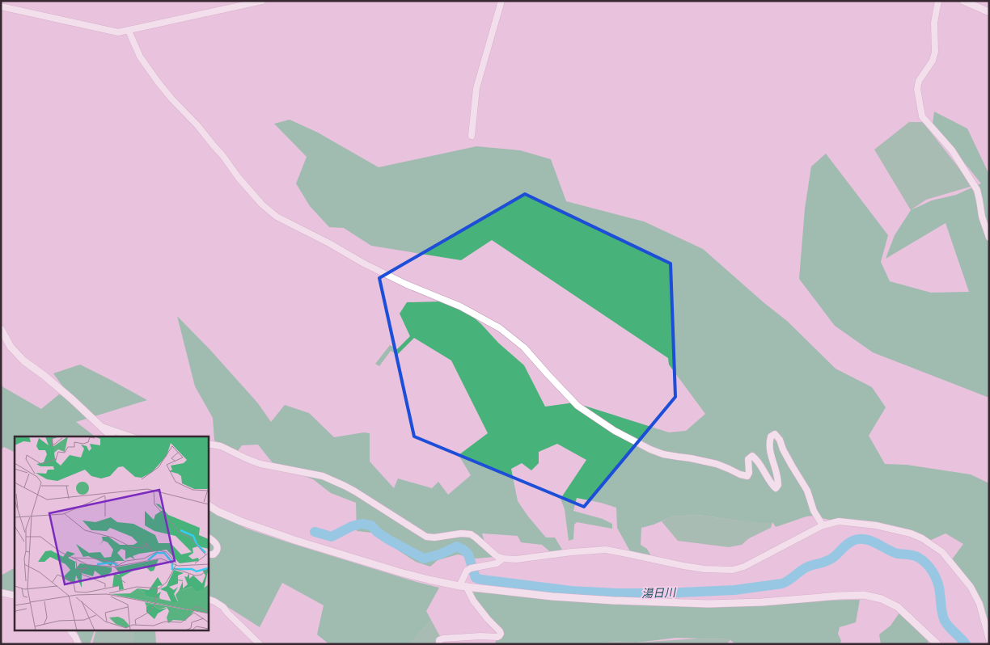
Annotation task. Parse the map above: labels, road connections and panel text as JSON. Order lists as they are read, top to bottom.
{
  "water": ["湯日川"]
}
